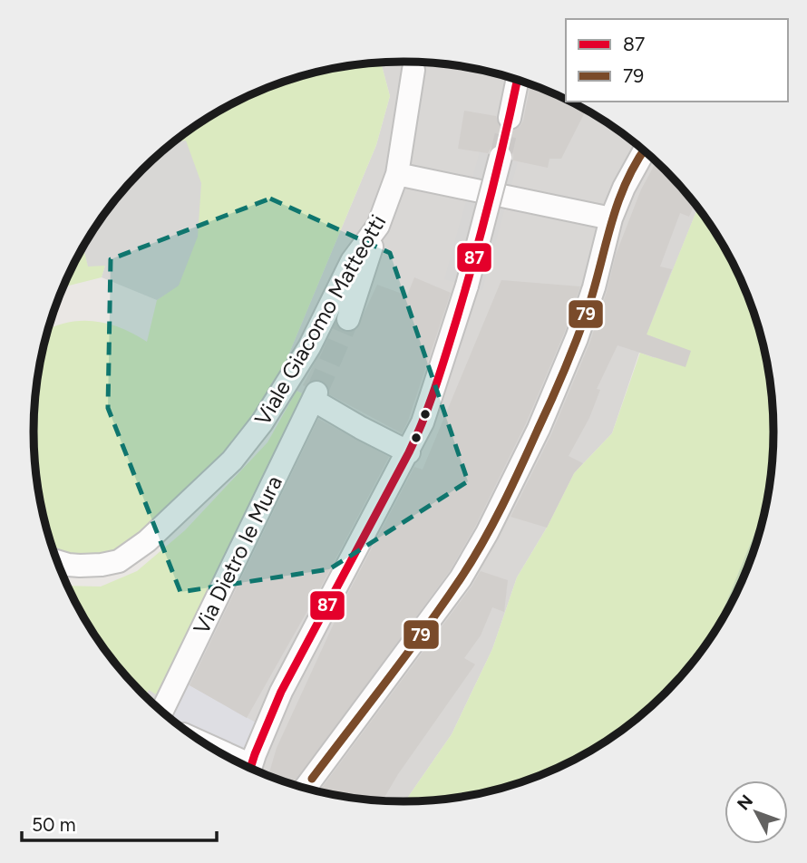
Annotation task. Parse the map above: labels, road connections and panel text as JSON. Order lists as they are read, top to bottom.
{
  "streets": {
    "street": ["Viale Giacomo Matteotti", "Via Dietro le Mura"]
  },
  "lines": ["transit line 87", "transit line 79"],
  "legend": ["87", "79"],
  "scale_bar": "50 m",
  "north": "top left"
}
